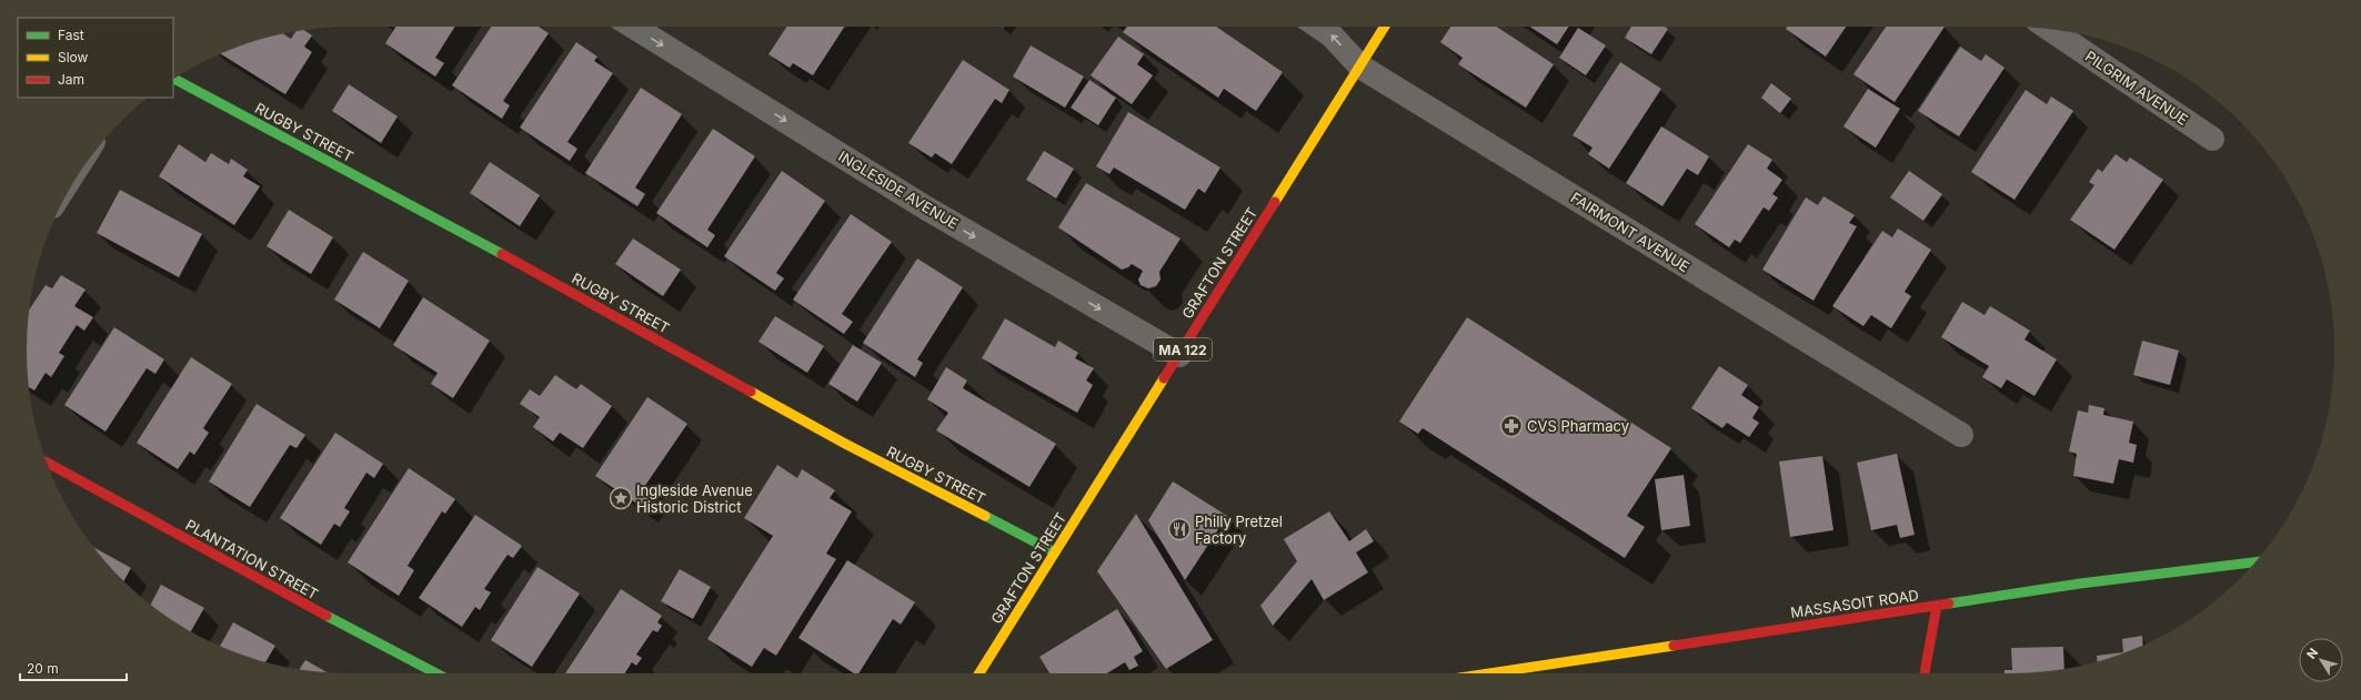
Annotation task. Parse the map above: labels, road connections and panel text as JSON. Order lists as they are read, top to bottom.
{
  "streets": {
    "main road": [
      "RUGBY STREET",
      "GRAFTON STREET",
      "MA 122",
      "PLANTATION STREET",
      "MASSASOIT ROAD"
    ],
    "street": ["PILGRIM AVENUE", "INGLESIDE AVENUE", "FAIRMONT AVENUE"]
  },
  "crossings": [
    ["RUGBY STREET", "GRAFTON STREET"],
    ["INGLESIDE AVENUE", "GRAFTON STREET"],
    ["FAIRMONT AVENUE", "GRAFTON STREET"]
  ],
  "one_way": ["INGLESIDE AVENUE"],
  "places": {
    "pharmacy": ["CVS Pharmacy"],
    "place": ["Ingleside Avenue Historic District"],
    "restaurant": ["Philly Pretzel Factory"]
  },
  "legend": ["Fast", "Slow", "Jam"],
  "scale_bar": "20 m",
  "north": "top left"
}
